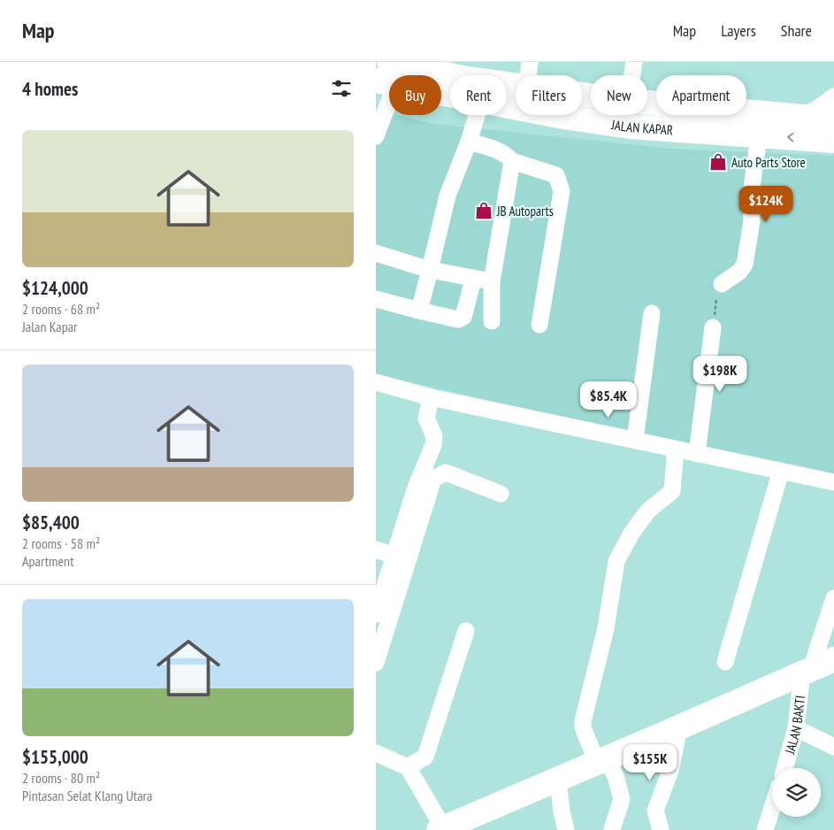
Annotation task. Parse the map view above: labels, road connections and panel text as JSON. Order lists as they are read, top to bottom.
{
  "streets": {
    "highway": ["JALAN KAPAR"],
    "street": ["JALAN BAKTI"]
  },
  "places": {
    "shop": ["Auto Parts Store", "JB Autoparts"]
  },
  "page": {
    "header": "Map",
    "nav": ["Map", "Layers", "Share"],
    "heading": "4 homes",
    "chip": [
      "Buy",
      "Rent",
      "Filters",
      "New",
      "Apartment"
    ],
    "list": [
      {
        "name": "$124,000",
        "note": "2 rooms · 68 m² · Jalan Kapar"
      },
      {
        "name": "$85,400",
        "note": "2 rooms · 58 m² · Apartment"
      },
      {
        "name": "$155,000",
        "note": "2 rooms · 80 m² · Pintasan Selat Klang Utara"
      }
    ],
    "price": [
      "$124K",
      "$198K",
      "$85.4K",
      "$155K"
    ]
  }
}
